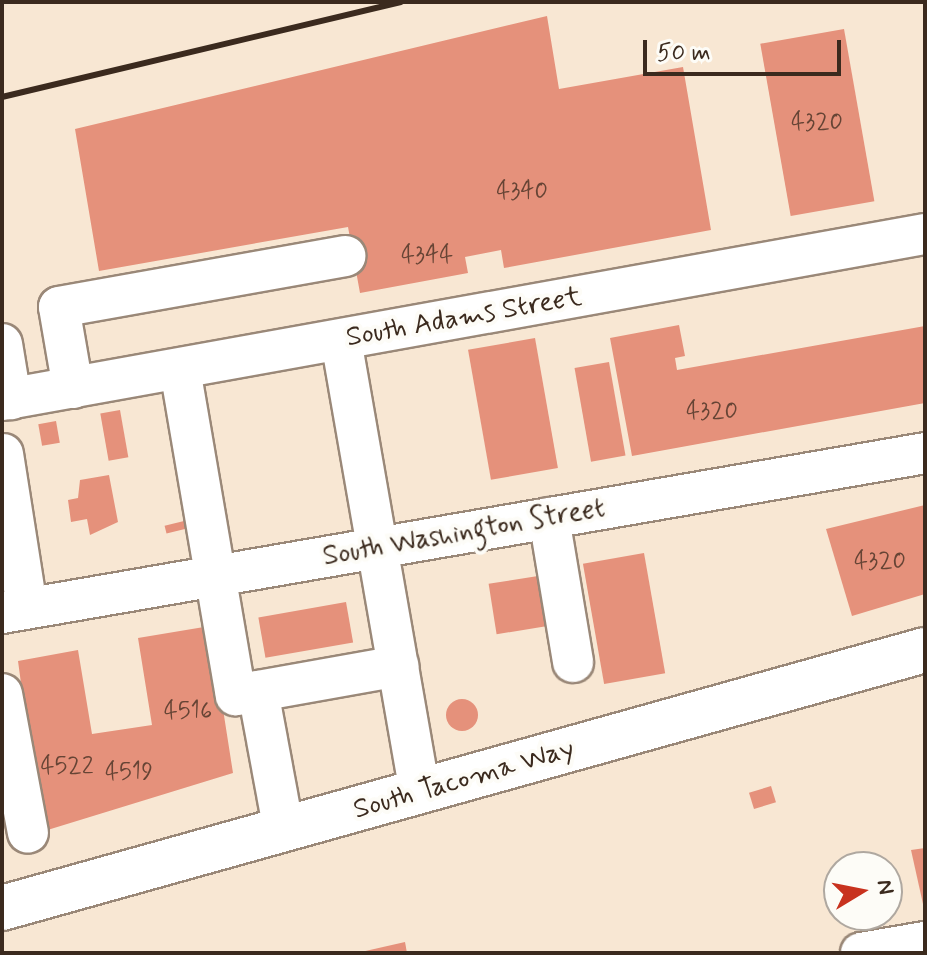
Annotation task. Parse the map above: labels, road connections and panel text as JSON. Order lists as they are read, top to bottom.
{
  "streets": {
    "main road": ["South Tacoma Way"],
    "street": ["South Adams Street", "South Washington Street"]
  },
  "house_numbers": [
    "4320",
    "4340",
    "4344",
    "4320",
    "4320",
    "4516",
    "4522",
    "4519"
  ],
  "scale_bar": "50 m",
  "north": "right"
}
